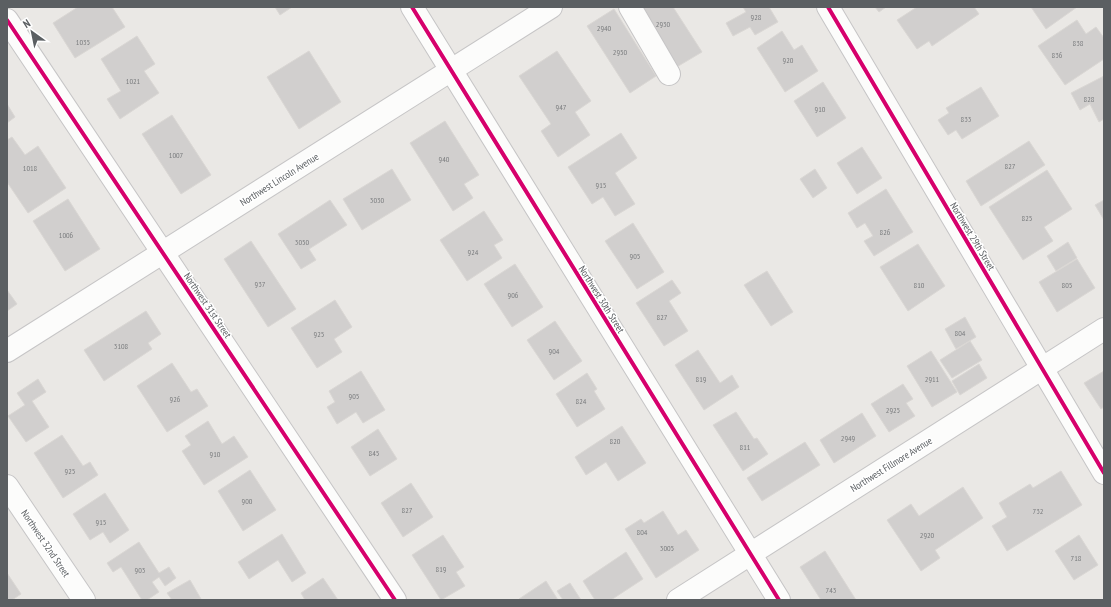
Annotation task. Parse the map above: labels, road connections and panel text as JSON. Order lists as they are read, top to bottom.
{
  "streets": {
    "street": [
      "Northwest Lincoln Avenue",
      "Northwest 29th Street",
      "Northwest 30th Street",
      "Northwest 31st Street",
      "Northwest Fillmore Avenue",
      "Northwest 32nd Street"
    ]
  },
  "crossings": [
    ["Northwest Lincoln Avenue", "Northwest 30th Street"],
    ["Northwest Lincoln Avenue", "Northwest 31st Street"],
    ["Northwest 29th Street", "Northwest Fillmore Avenue"],
    ["Northwest 30th Street", "Northwest Fillmore Avenue"]
  ],
  "house_numbers": [
    "928",
    "2930",
    "2940",
    "1035",
    "838",
    "2950",
    "836",
    "920",
    "1021",
    "828",
    "947",
    "910",
    "833",
    "1007",
    "940",
    "827",
    "1018",
    "915",
    "3030",
    "825",
    "826",
    "1006",
    "3050",
    "924",
    "905",
    "937",
    "810",
    "805",
    "906",
    "827",
    "804",
    "925",
    "3108",
    "904",
    "819",
    "2911",
    "905",
    "926",
    "824",
    "2925",
    "2949",
    "820",
    "811",
    "845",
    "910",
    "925",
    "900",
    "827",
    "732",
    "915",
    "804",
    "2920",
    "3005",
    "718",
    "819",
    "903",
    "743"
  ],
  "north": "top left"
}
